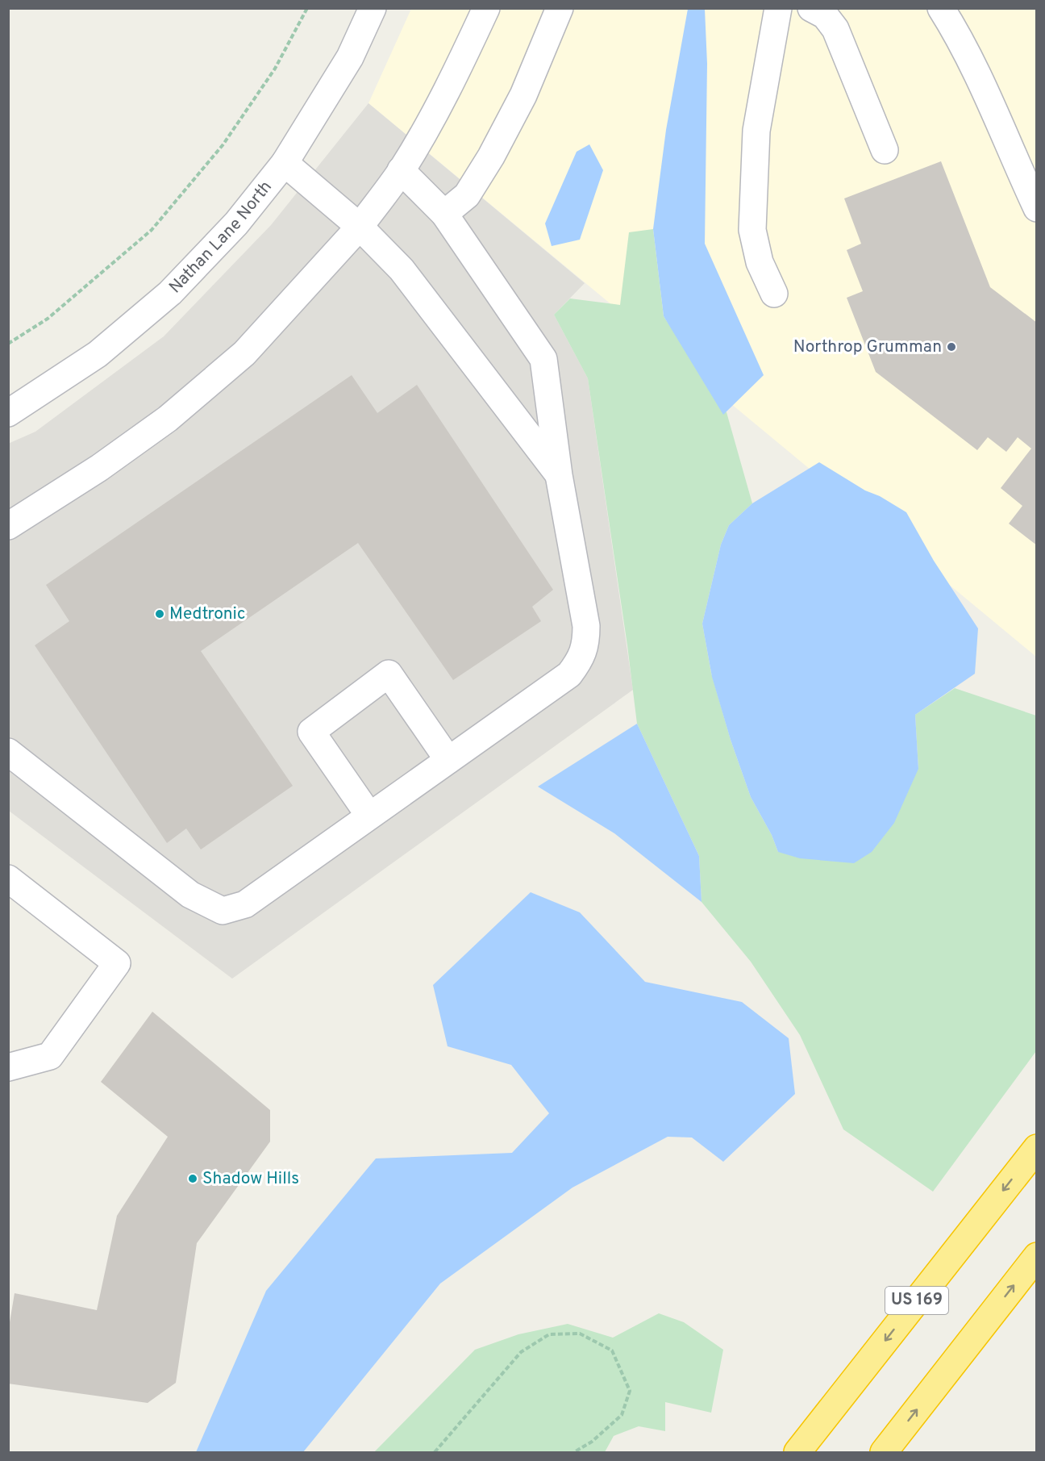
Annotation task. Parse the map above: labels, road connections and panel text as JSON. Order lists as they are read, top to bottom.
{
  "streets": {
    "highway": ["US 169"],
    "street": ["Nathan Lane North"]
  },
  "places": ["Northrop Grumman", "Medtronic", "Shadow Hills"]
}
